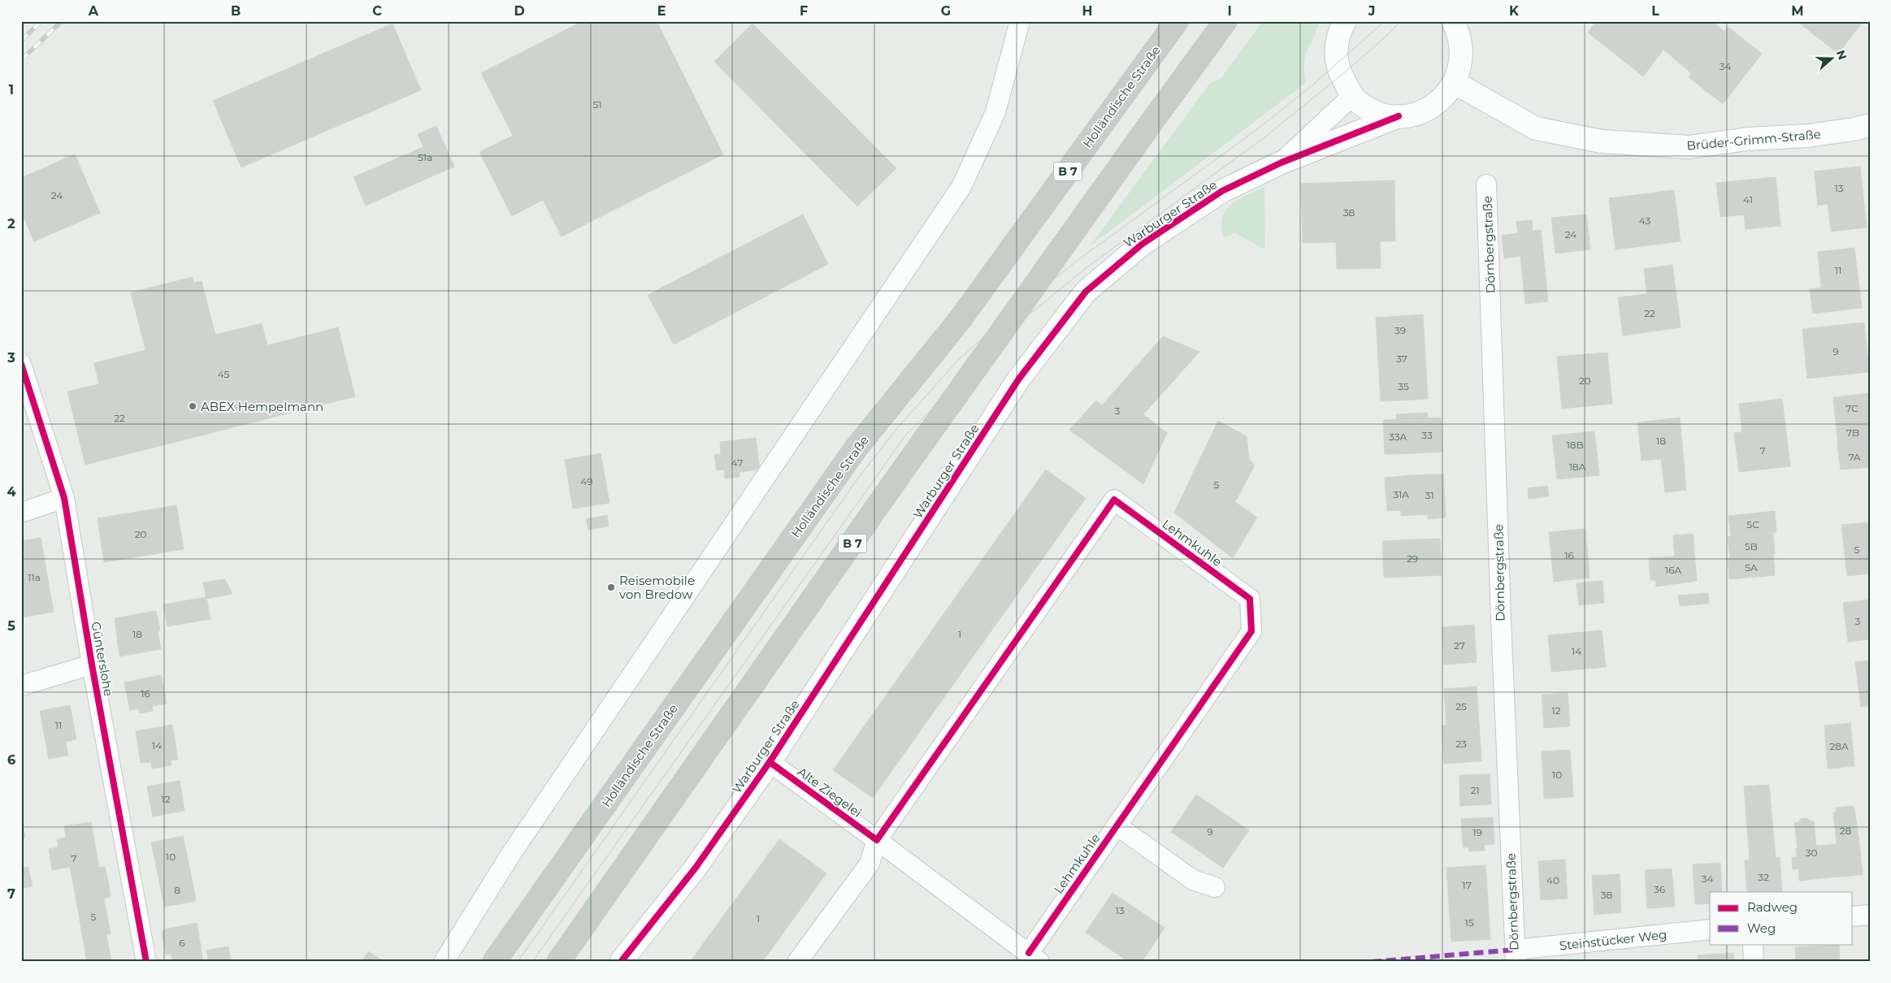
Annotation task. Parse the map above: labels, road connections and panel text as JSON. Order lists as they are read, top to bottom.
{
  "streets": {
    "highway": ["Holländische Straße", "B 7"],
    "street": [
      "Brüder-Grimm-Straße",
      "Warburger Straße",
      "Dörnbergstraße",
      "Lehmkuhle",
      "Günterslohe",
      "Alte Ziegelei",
      "Steinstücker Weg"
    ]
  },
  "crossings": [
    ["Warburger Straße", "Alte Ziegelei"],
    ["Dörnbergstraße", "Steinstücker Weg"],
    ["Lehmkuhle", "Alte Ziegelei"]
  ],
  "places": ["ABEX Hempelmann", "Reisemobile von Bredow"],
  "house_numbers": [
    "34",
    "51",
    "51a",
    "13",
    "24",
    "41",
    "38",
    "43",
    "24",
    "11",
    "22",
    "39",
    "9",
    "37",
    "45",
    "20",
    "35",
    "7C",
    "3",
    "22",
    "7B",
    "33",
    "33A",
    "18",
    "18B",
    "7",
    "7A",
    "47",
    "18A",
    "49",
    "5",
    "31A",
    "31",
    "5C",
    "20",
    "5B",
    "5",
    "16",
    "29",
    "5A",
    "16A",
    "11a",
    "3",
    "18",
    "1",
    "27",
    "14",
    "16",
    "25",
    "12",
    "11",
    "23",
    "14",
    "28A",
    "10",
    "21",
    "12",
    "28",
    "9",
    "19",
    "30",
    "10",
    "7",
    "32",
    "34",
    "40",
    "17",
    "36",
    "8",
    "38",
    "13",
    "5",
    "1",
    "15",
    "6"
  ],
  "legend": ["Radweg", "Weg"],
  "north": "right",
  "grid": {
    "columns": [
      "A",
      "B",
      "C",
      "D",
      "E",
      "F",
      "G",
      "H",
      "I",
      "J",
      "K",
      "L",
      "M"
    ],
    "rows": [
      "1",
      "2",
      "3",
      "4",
      "5",
      "6",
      "7"
    ]
  }
}
